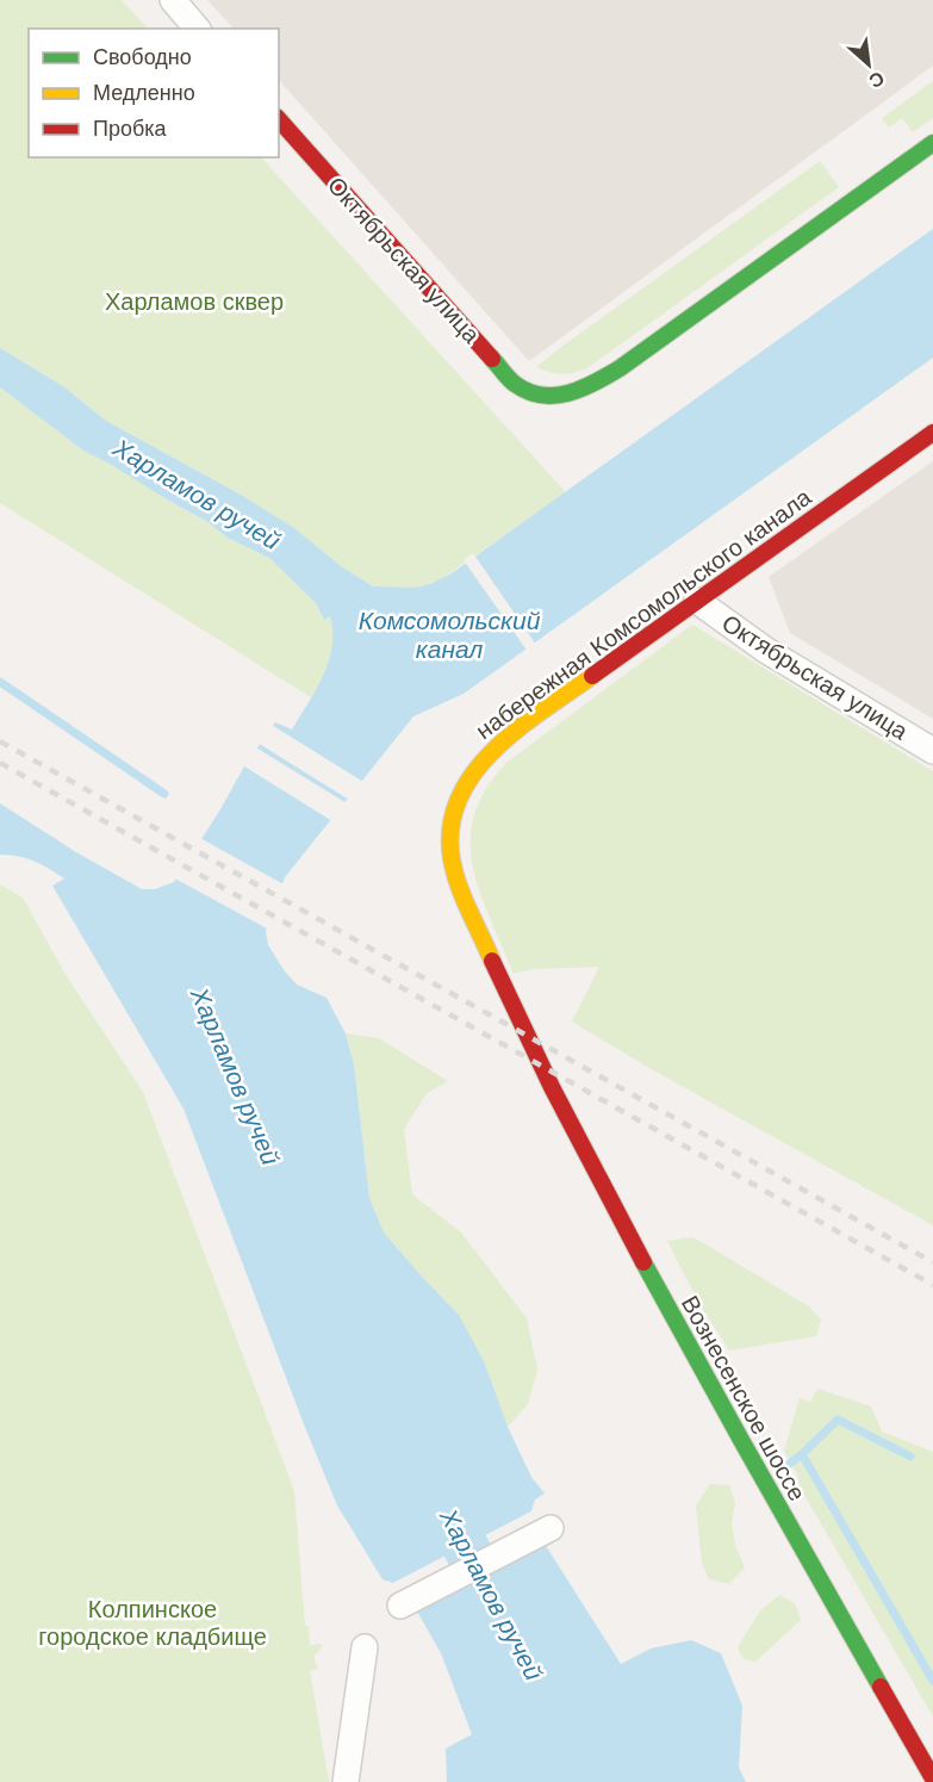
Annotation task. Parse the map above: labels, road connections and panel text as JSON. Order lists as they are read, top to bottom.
{
  "streets": {
    "street": ["Октябрьская улица", "набережная Комсомольского канала", "Вознесенское шоссе"]
  },
  "crossings": [
    ["Октябрьская улица", "набережная Комсомольского канала"],
    ["набережная Комсомольского канала", "Вознесенское шоссе"]
  ],
  "water": ["Харламов ручей", "Комсомольский канал"],
  "parks": ["Харламов сквер", "Колпинское городское кладбище"],
  "legend": ["Свободно", "Медленно", "Пробка"],
  "north": "bottom right"
}
